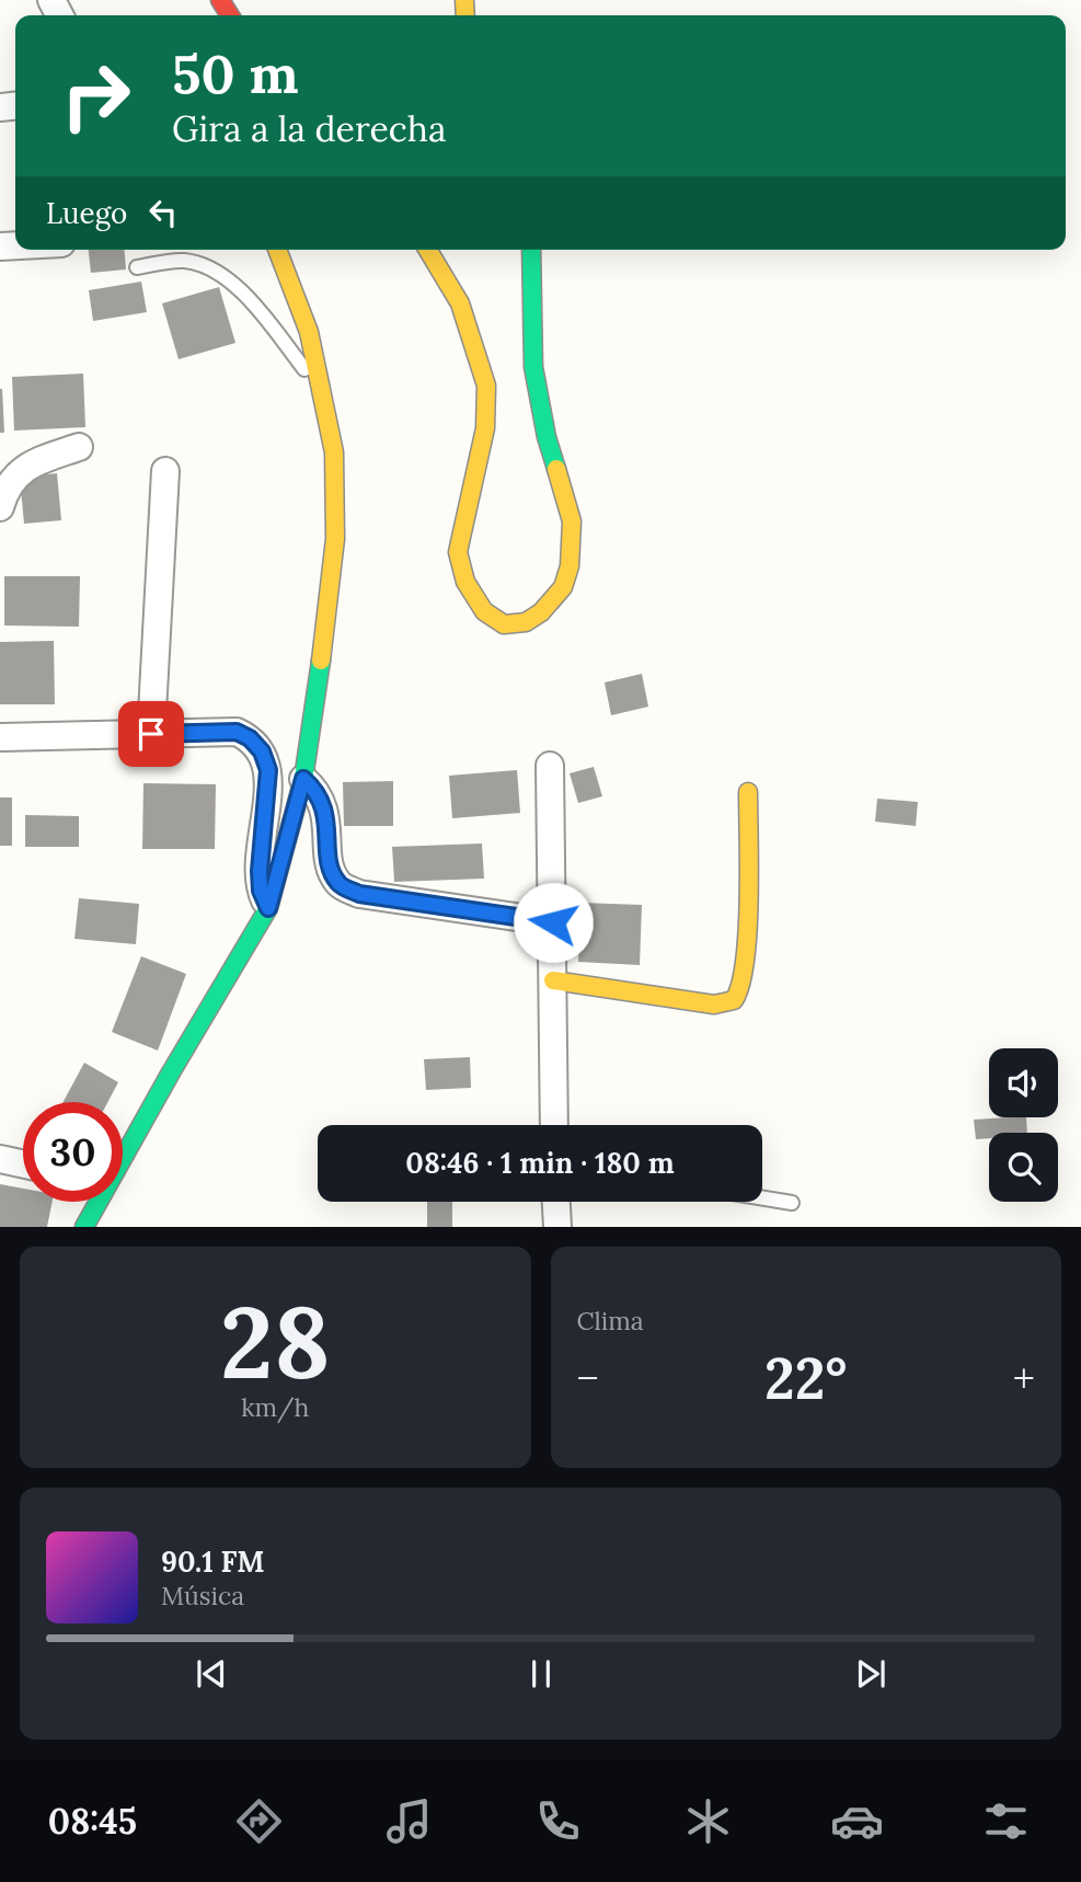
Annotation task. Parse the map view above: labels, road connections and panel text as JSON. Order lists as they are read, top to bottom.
{
  "page": {
    "turn": ["50 m", "Gira a la derecha"],
    "then": "Luego",
    "limit": "30",
    "trip": "08:46 · 1 min · 180 m",
    "tile": [
      ["28", "km/h"],
      "Clima"
    ],
    "heat": ["−", "22°", "+"],
    "song": ["90.1 FM", "Música"],
    "tabs": "08:45"
  }
}
